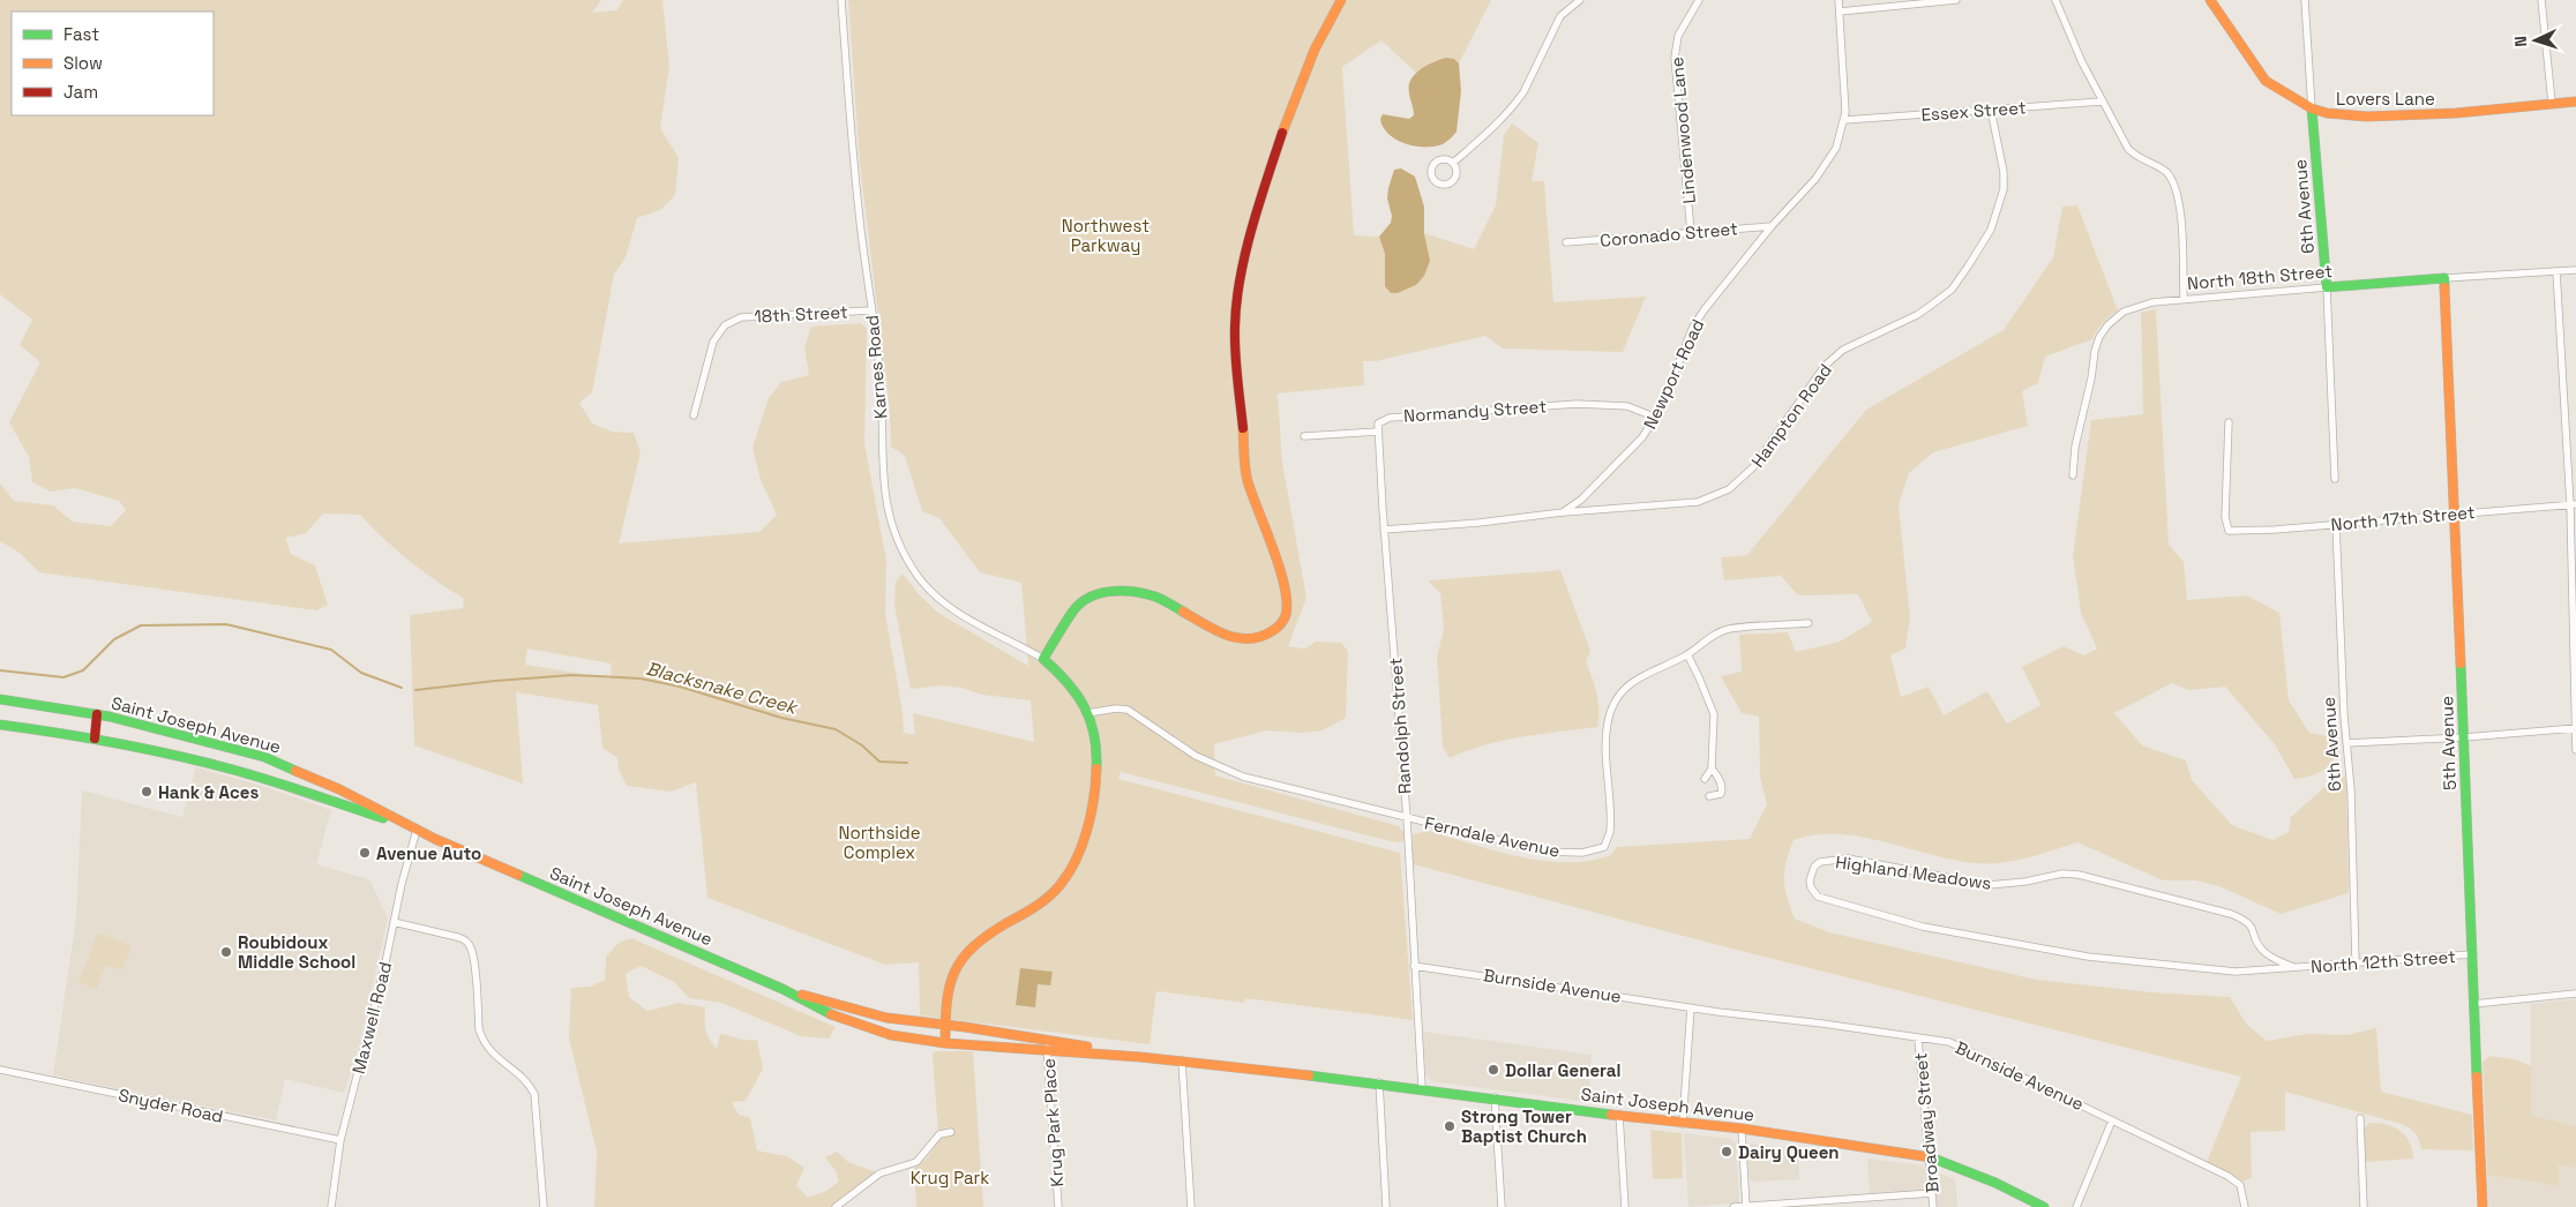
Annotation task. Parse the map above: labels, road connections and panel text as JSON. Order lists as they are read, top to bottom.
{
  "streets": {
    "street": [
      "Lovers Lane",
      "Essex Street",
      "Lindenwood Lane",
      "6th Avenue",
      "Coronado Street",
      "North 18th Street",
      "18th Street",
      "Karnes Road",
      "Newport Road",
      "Normandy Street",
      "Hampton Road",
      "North 17th Street",
      "Saint Joseph Avenue",
      "Randolph Street",
      "5th Avenue",
      "Ferndale Avenue",
      "Highland Meadows",
      "North 12th Street",
      "Burnside Avenue",
      "Maxwell Road",
      "Snyder Road",
      "Krug Park Place",
      "Broadway Street"
    ]
  },
  "crossings": [
    ["Lovers Lane", "6th Avenue"],
    ["Essex Street", "Newport Road"],
    ["Essex Street", "Hampton Road"],
    ["Lindenwood Lane", "Coronado Street"],
    ["6th Avenue", "North 18th Street"],
    ["6th Avenue", "North 17th Street"],
    ["6th Avenue", "North 12th Street"],
    ["Coronado Street", "Newport Road"],
    ["North 18th Street", "5th Avenue"],
    ["18th Street", "Karnes Road"],
    ["Newport Road", "Normandy Street"],
    ["Newport Road", "Hampton Road"],
    ["Newport Road", "Randolph Street"],
    ["Normandy Street", "Randolph Street"],
    ["North 17th Street", "5th Avenue"],
    ["Saint Joseph Avenue", "Randolph Street"],
    ["Saint Joseph Avenue", "Maxwell Road"],
    ["Saint Joseph Avenue", "Krug Park Place"],
    ["Saint Joseph Avenue", "Broadway Street"],
    ["Randolph Street", "Ferndale Avenue"],
    ["Randolph Street", "Burnside Avenue"],
    ["5th Avenue", "North 12th Street"],
    ["Highland Meadows", "North 12th Street"],
    ["Burnside Avenue", "Broadway Street"],
    ["Maxwell Road", "Snyder Road"]
  ],
  "water": ["Blacksnake Creek"],
  "parks": ["Northwest Parkway", "Northside Complex", "Krug Park"],
  "places": [
    "Hank & Aces",
    "Avenue Auto",
    "Roubidoux Middle School",
    "Dollar General",
    "Strong Tower Baptist Church",
    "Dairy Queen"
  ],
  "legend": ["Fast", "Slow", "Jam"],
  "north": "left"
}
